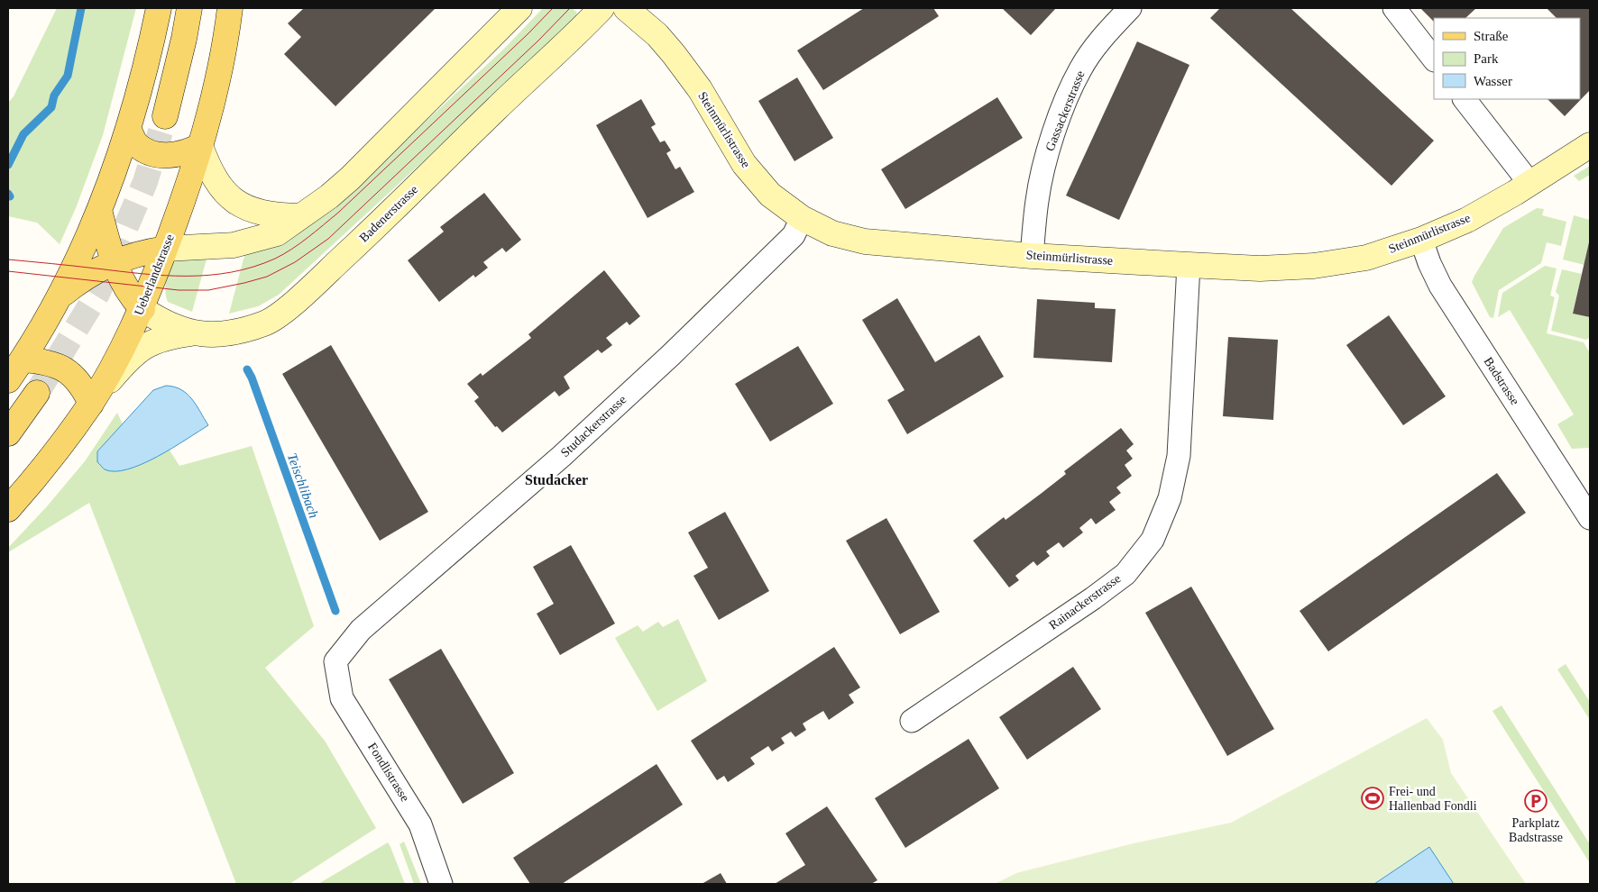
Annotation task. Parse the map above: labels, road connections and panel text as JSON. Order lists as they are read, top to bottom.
{
  "streets": {
    "main road": ["Steinmürlistrasse", "Badenerstrasse", "Ueberlandstrasse"],
    "street": [
      "Gassackerstrasse",
      "Badstrasse",
      "Studackerstrasse",
      "Rainackerstrasse",
      "Fondlistrasse"
    ]
  },
  "crossings": [
    ["Gassackerstrasse", "Steinmürlistrasse"],
    ["Steinmürlistrasse", "Badstrasse"],
    ["Steinmürlistrasse", "Studackerstrasse"],
    ["Steinmürlistrasse", "Rainackerstrasse"],
    ["Badenerstrasse", "Ueberlandstrasse"],
    ["Studackerstrasse", "Fondlistrasse"]
  ],
  "districts": ["Studacker"],
  "water": ["Teischlibach"],
  "places": {
    "sports": ["Frei- und Hallenbad Fondli"],
    "parking": ["Parkplatz Badstrasse"]
  },
  "legend": ["Straße", "Park", "Wasser"]
}
